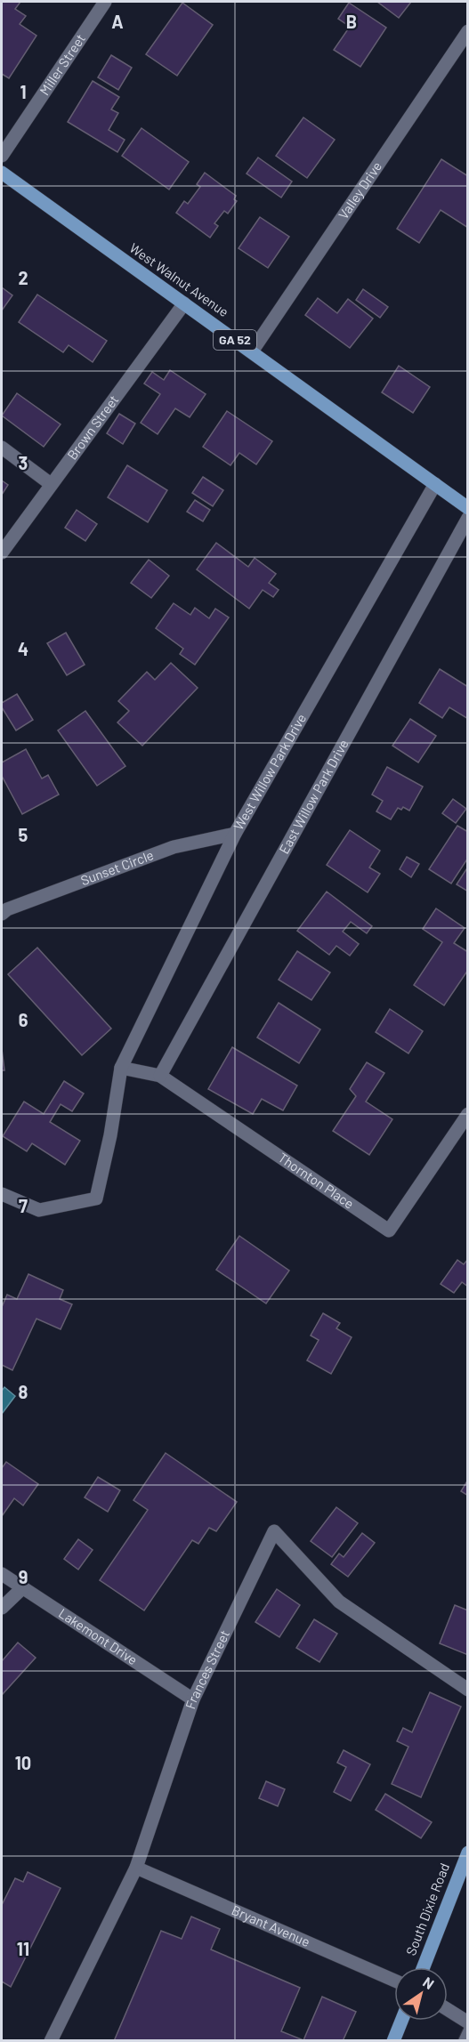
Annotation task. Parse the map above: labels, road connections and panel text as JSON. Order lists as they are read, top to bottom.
{
  "streets": {
    "main road": ["West Walnut Avenue", "GA 52", "South Dixie Road"],
    "street": [
      "Miller Street",
      "Valley Drive",
      "Brown Street",
      "West Willow Park Drive",
      "East Willow Park Drive",
      "Sunset Circle",
      "Thornton Place",
      "Lakemont Drive",
      "Frances Street",
      "Bryant Avenue"
    ]
  },
  "crossings": [
    ["Valley Drive", "West Walnut Avenue"],
    ["West Walnut Avenue", "Brown Street"],
    ["West Walnut Avenue", "West Willow Park Drive"],
    ["West Willow Park Drive", "Sunset Circle"],
    ["West Willow Park Drive", "Thornton Place"],
    ["East Willow Park Drive", "Thornton Place"],
    ["Lakemont Drive", "Frances Street"],
    ["Frances Street", "Bryant Avenue"]
  ],
  "north": "top right",
  "grid": {
    "columns": ["A", "B"],
    "rows": [
      "1",
      "2",
      "3",
      "4",
      "5",
      "6",
      "7",
      "8",
      "9",
      "10",
      "11"
    ]
  }
}
